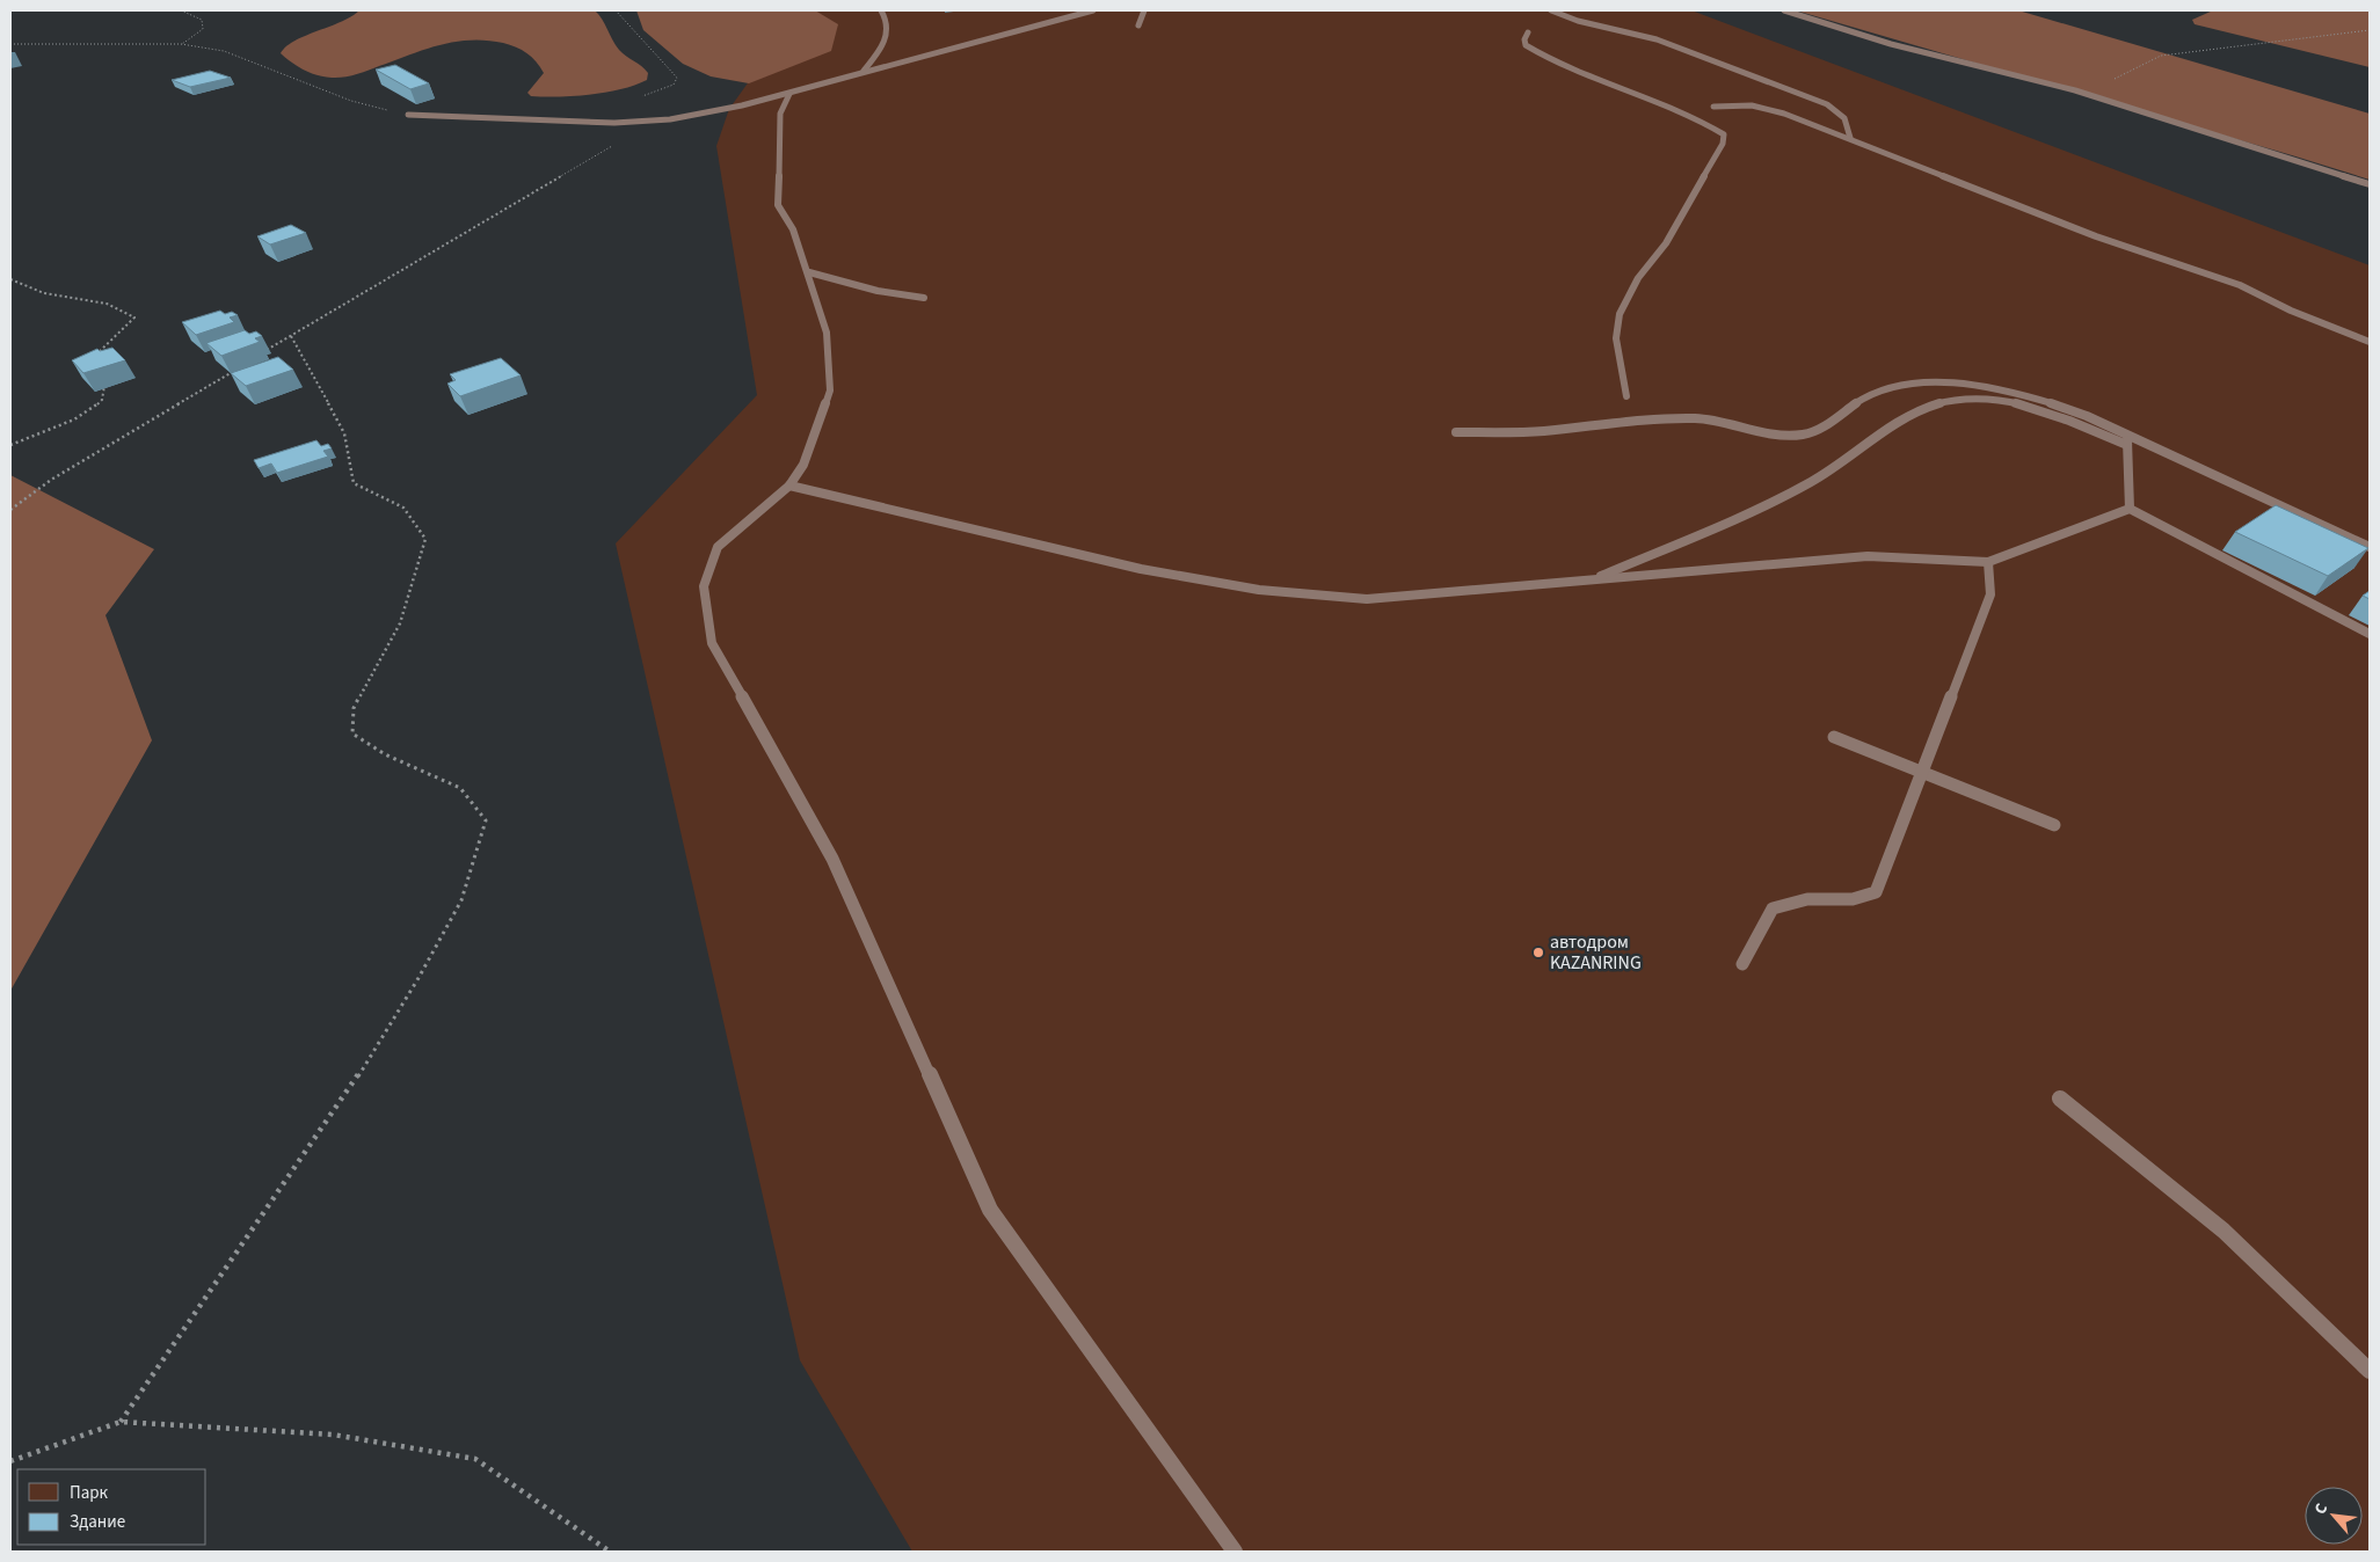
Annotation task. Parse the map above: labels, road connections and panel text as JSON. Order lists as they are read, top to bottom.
{
  "places": ["автодром KAZANRING"],
  "legend": ["Парк", "Здание"],
  "north": "top left"
}
